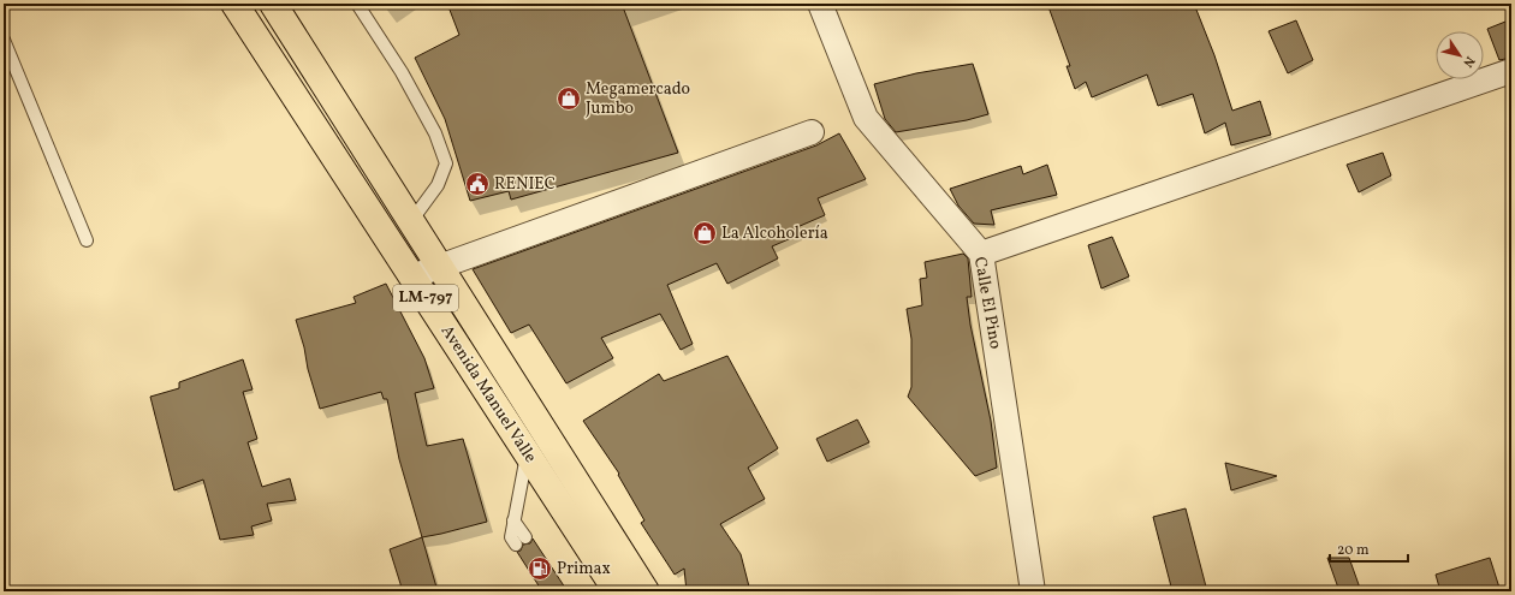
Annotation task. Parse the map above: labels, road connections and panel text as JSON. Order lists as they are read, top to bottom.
{
  "streets": {
    "main road": ["LM-797", "Avenida Manuel Valle"],
    "street": ["Calle El Pino"]
  },
  "places": {
    "shop": ["Megamercado Jumbo", "La Alcoholería"],
    "public building": ["RENIEC"],
    "fuel station": ["Primax"]
  },
  "scale_bar": "20 m",
  "north": "bottom right"
}
